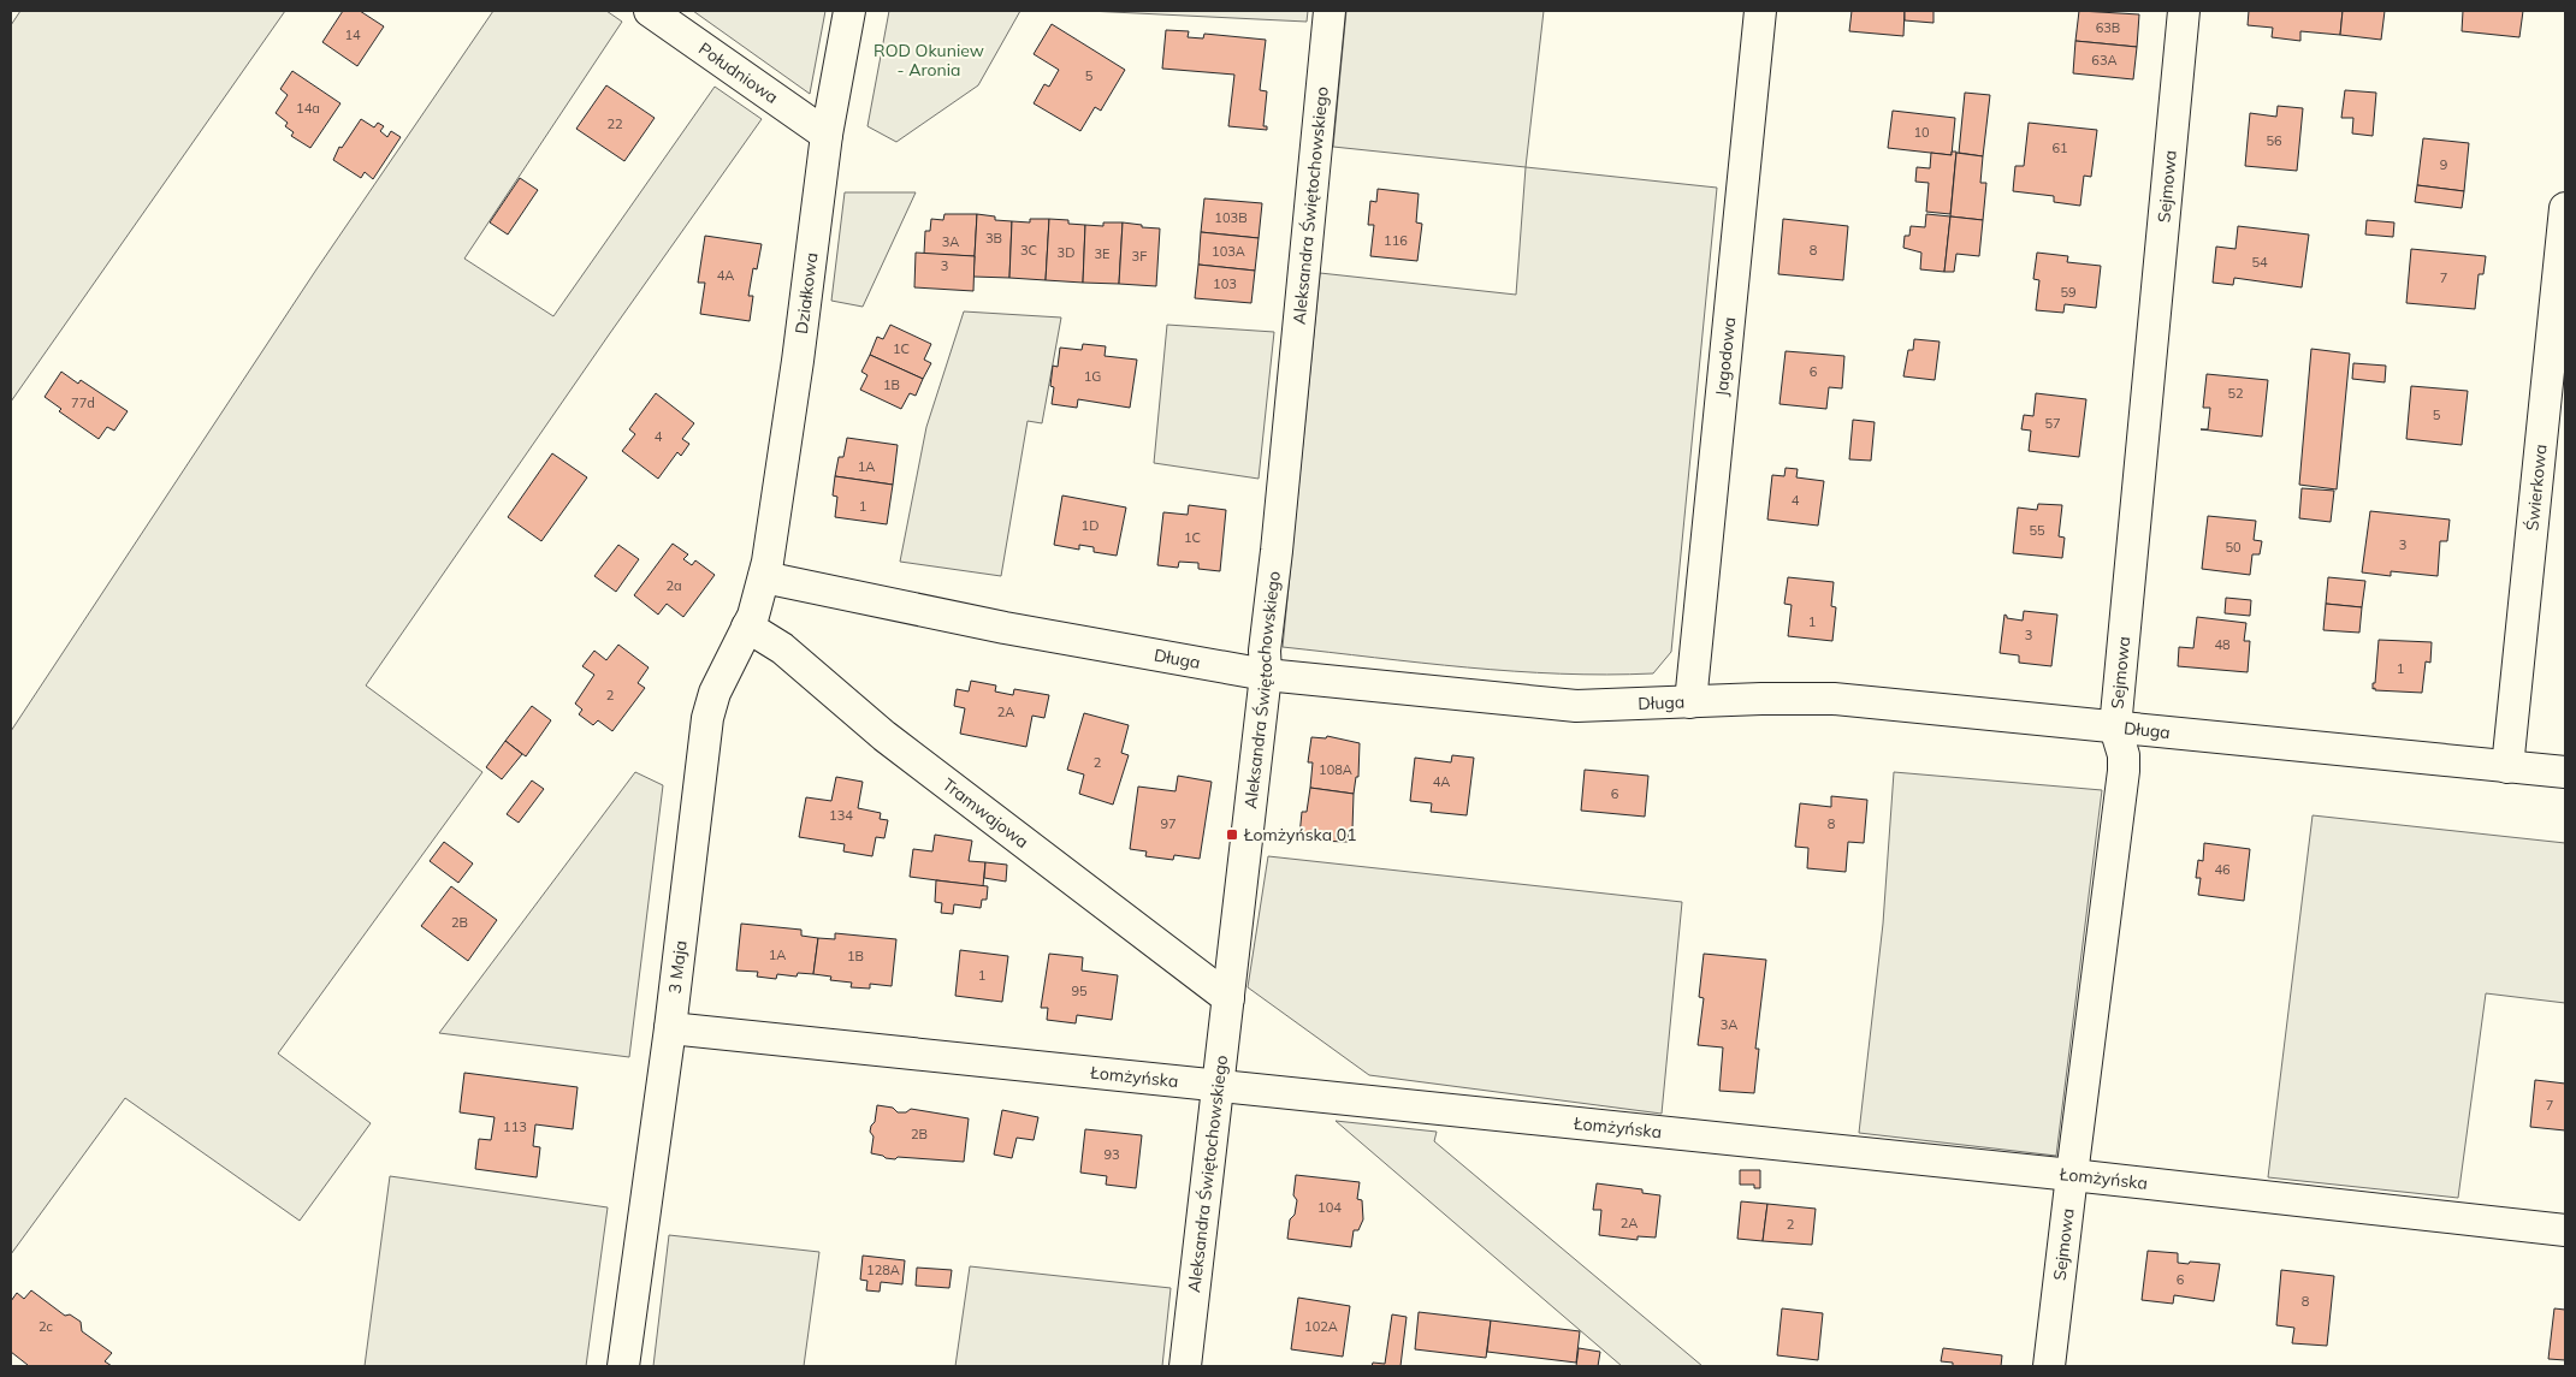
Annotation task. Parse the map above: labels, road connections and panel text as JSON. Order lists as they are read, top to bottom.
{
  "streets": {
    "street": [
      "Południowa",
      "Sejmowa",
      "Aleksandra Świętochowskiego",
      "Działkowa",
      "Jagodowa",
      "Świerkowa",
      "Długa",
      "Tramwajowa",
      "3 Maja",
      "Łomżyńska"
    ]
  },
  "crossings": [
    ["Południowa", "Działkowa"],
    ["Sejmowa", "Długa"],
    ["Sejmowa", "Łomżyńska"],
    ["Aleksandra Świętochowskiego", "Długa"],
    ["Aleksandra Świętochowskiego", "Tramwajowa"],
    ["Aleksandra Świętochowskiego", "Łomżyńska"],
    ["Działkowa", "Długa"],
    ["Działkowa", "3 Maja"],
    ["Jagodowa", "Długa"],
    ["Świerkowa", "Długa"],
    ["Długa", "3 Maja"],
    ["Tramwajowa", "3 Maja"],
    ["3 Maja", "Łomżyńska"]
  ],
  "parks": ["ROD Okuniew - Aronia"],
  "places": {
    "transit": ["Łomżyńska 01"]
  },
  "house_numbers": [
    "63B",
    "14",
    "63A",
    "5",
    "14a",
    "22",
    "10",
    "56",
    "61",
    "9",
    "103B",
    "3B",
    "116",
    "3A",
    "3C",
    "8",
    "103A",
    "3D",
    "3E",
    "3F",
    "54",
    "3",
    "4A",
    "7",
    "103",
    "59",
    "1C",
    "6",
    "1G",
    "1B",
    "52",
    "77d",
    "5",
    "57",
    "4",
    "1A",
    "4",
    "1",
    "1D",
    "55",
    "1C",
    "3",
    "50",
    "2a",
    "1",
    "3",
    "48",
    "1",
    "2",
    "2A",
    "2",
    "108A",
    "4A",
    "6",
    "134",
    "97",
    "8",
    "46",
    "2B",
    "1A",
    "1B",
    "1",
    "95",
    "3A",
    "7",
    "113",
    "2B",
    "93",
    "104",
    "2A",
    "2",
    "128A",
    "6",
    "8",
    "2c",
    "102A"
  ]
}
